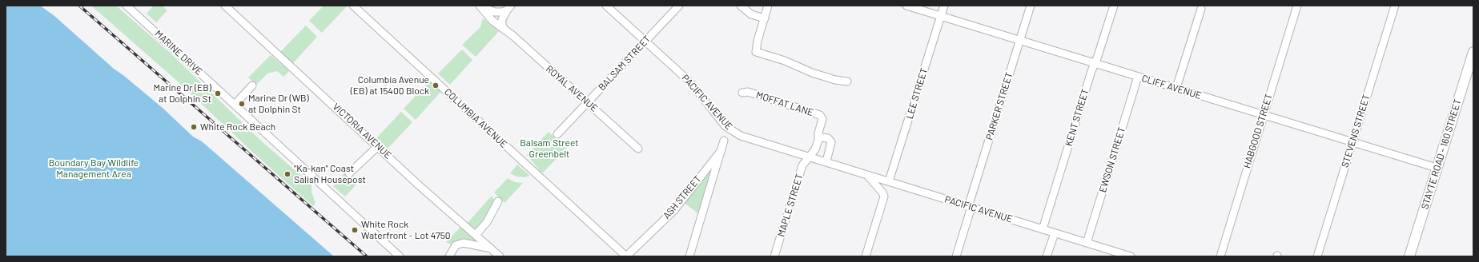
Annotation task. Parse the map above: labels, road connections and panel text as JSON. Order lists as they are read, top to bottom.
{
  "streets": {
    "main road": ["STAYTE ROAD - 160 STREET"],
    "street": [
      "MARINE DRIVE",
      "BALSAM STREET",
      "CLIFF AVENUE",
      "ROYAL AVENUE",
      "LEE STREET",
      "PACIFIC AVENUE",
      "MOFFAT LANE",
      "PARKER STREET",
      "KENT STREET",
      "COLUMBIA AVENUE",
      "VICTORIA AVENUE",
      "HABGOOD STREET",
      "STEVENS STREET",
      "EWSON STREET",
      "ASH STREET",
      "MAPLE STREET"
    ]
  },
  "crossings": [
    ["BALSAM STREET", "ROYAL AVENUE"],
    ["BALSAM STREET", "PACIFIC AVENUE"],
    ["CLIFF AVENUE", "LEE STREET"],
    ["CLIFF AVENUE", "PARKER STREET"],
    ["CLIFF AVENUE", "KENT STREET"],
    ["CLIFF AVENUE", "HABGOOD STREET"],
    ["CLIFF AVENUE", "STEVENS STREET"],
    ["CLIFF AVENUE", "STAYTE ROAD - 160 STREET"],
    ["CLIFF AVENUE", "EWSON STREET"],
    ["LEE STREET", "PACIFIC AVENUE"],
    ["PACIFIC AVENUE", "PARKER STREET"],
    ["PACIFIC AVENUE", "KENT STREET"],
    ["PACIFIC AVENUE", "EWSON STREET"],
    ["PACIFIC AVENUE", "MAPLE STREET"],
    ["COLUMBIA AVENUE", "ASH STREET"]
  ],
  "parks": ["Balsam Street Greenbelt", "Boundary Bay Wildlife Management Area"],
  "places": [
    "Columbia Avenue (EB) at 15400 Block",
    "Marine Dr (EB) at Dolphin St",
    "Marine Dr (WB) at Dolphin St",
    "White Rock Beach",
    "\"Ka-kan\" Coast Salish Housepost",
    "White Rock Waterfront - Lot 4750"
  ]
}
